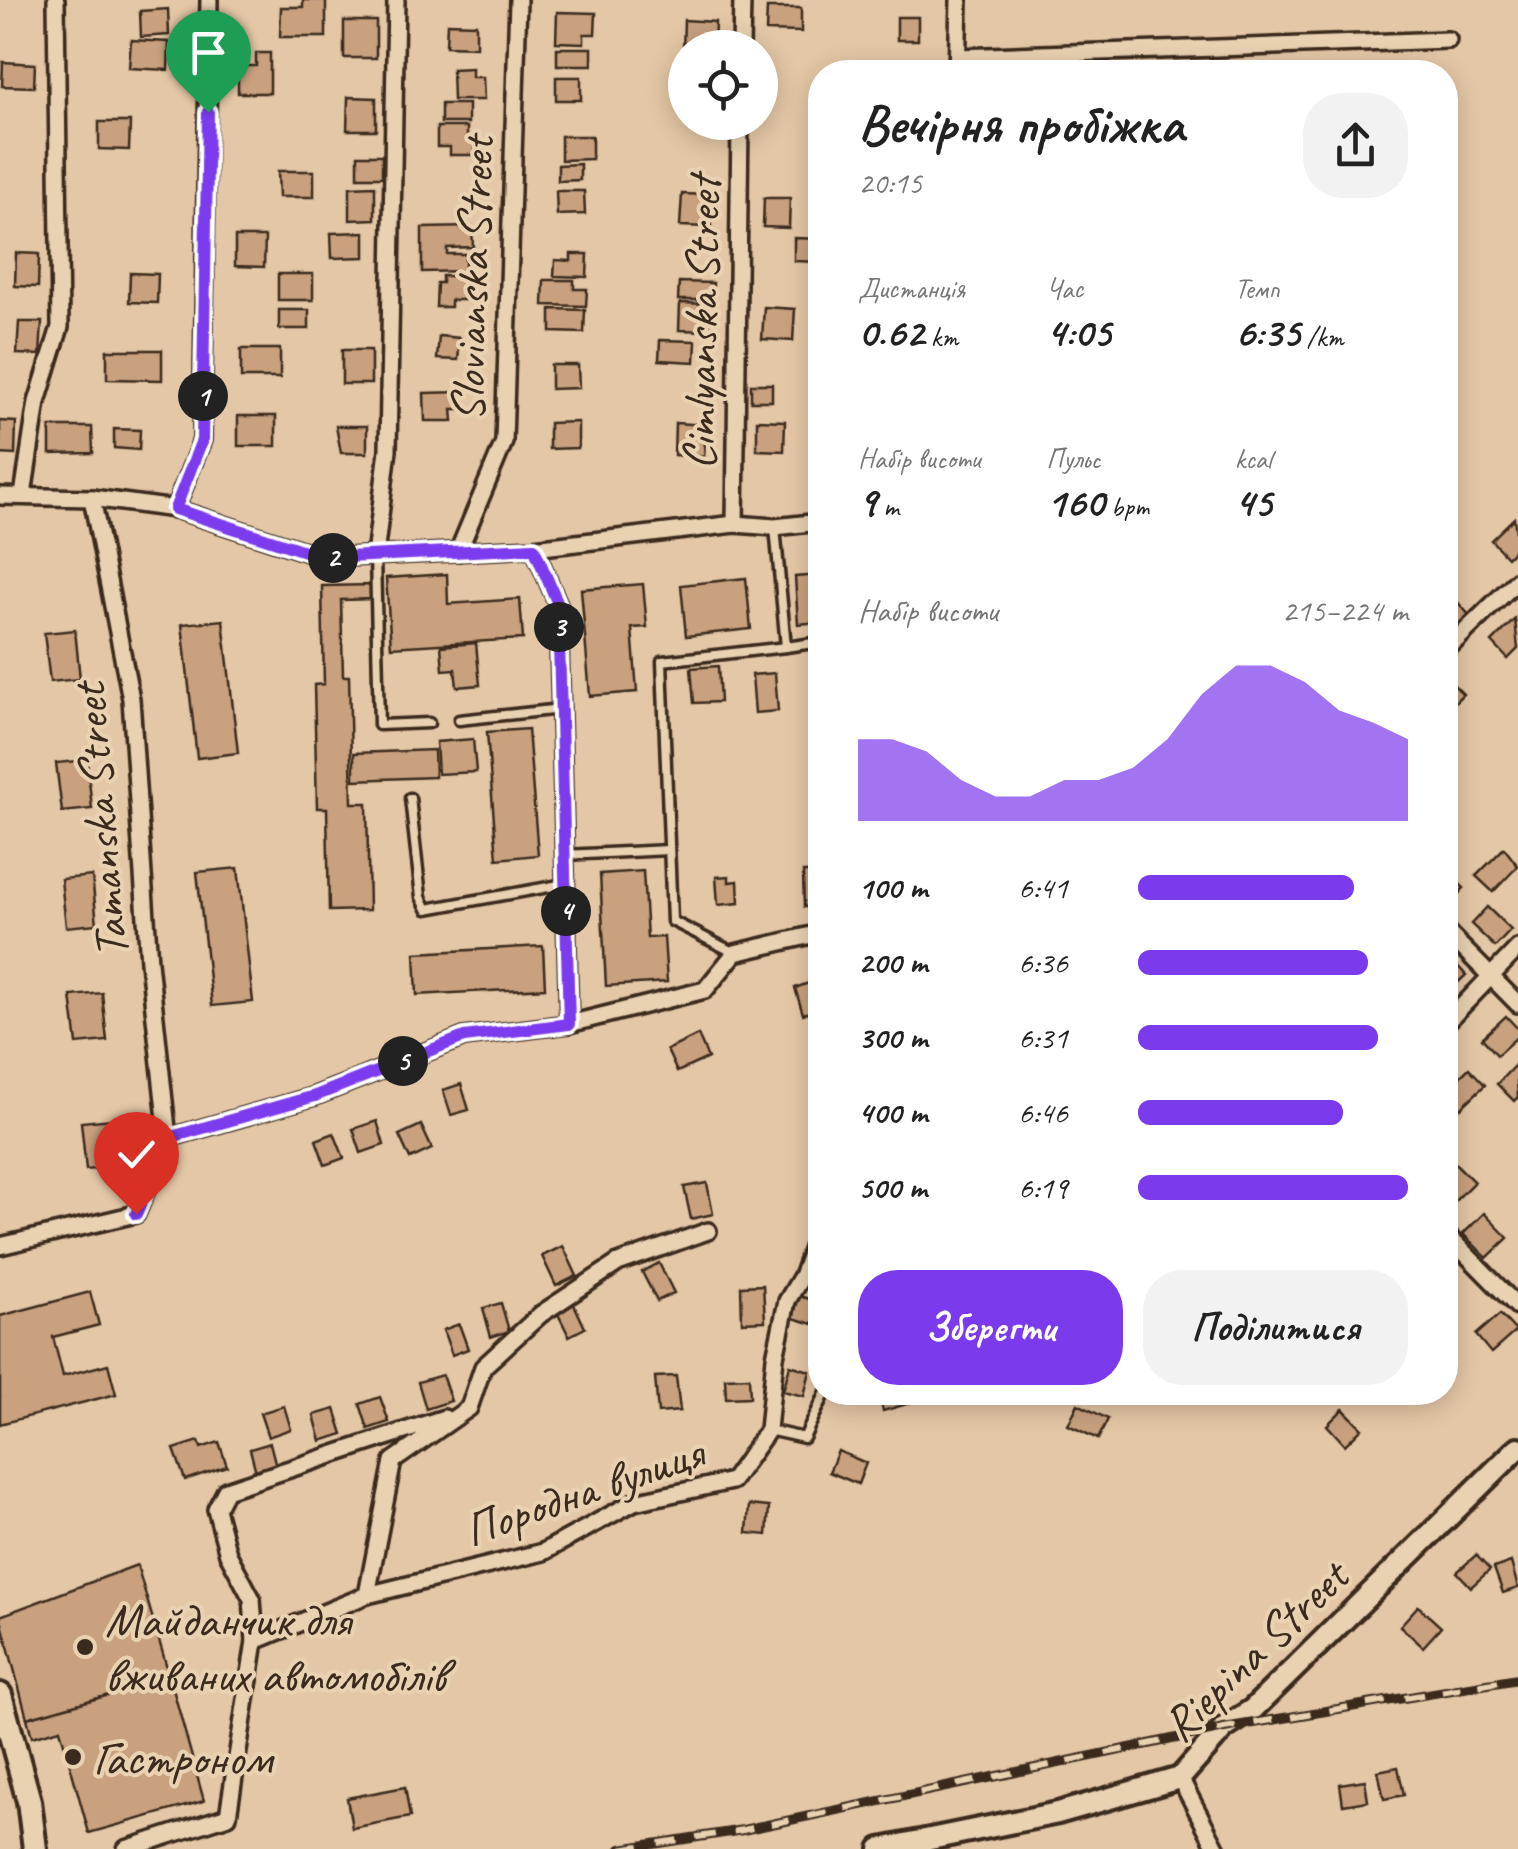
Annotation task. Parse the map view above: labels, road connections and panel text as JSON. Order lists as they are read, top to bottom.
{
  "streets": {
    "street": [
      "Slovianska Street",
      "Cimlyanska Street",
      "Tamanska Street",
      "Породна вулиця",
      "Riepina Street"
    ]
  },
  "places": ["Майданчик для вживаних автомобілів", "Гастроном"],
  "page": {
    "heading": ["Вечірня пробіжка", "20:15"],
    "stats": [
      ["Дистанція", "0.62 km"],
      ["Час", "4:05"],
      ["Темп", "6:35 /km"],
      ["Набір висоти", "9 m"],
      ["Пульс", "160 bpm"],
      ["kcal", "45"]
    ],
    "pins": [
      "1",
      "2",
      "3",
      "4",
      "5"
    ],
    "chart": ["Набір висоти", "215–224 m"],
    "list": [
      {
        "name": "100 m",
        "note": "6:41"
      },
      {
        "name": "200 m",
        "note": "6:36"
      },
      {
        "name": "300 m",
        "note": "6:31"
      },
      {
        "name": "400 m",
        "note": "6:46"
      },
      {
        "name": "500 m",
        "note": "6:19"
      }
    ],
    "buttons": ["Зберегти", "Поділитися"]
  }
}
